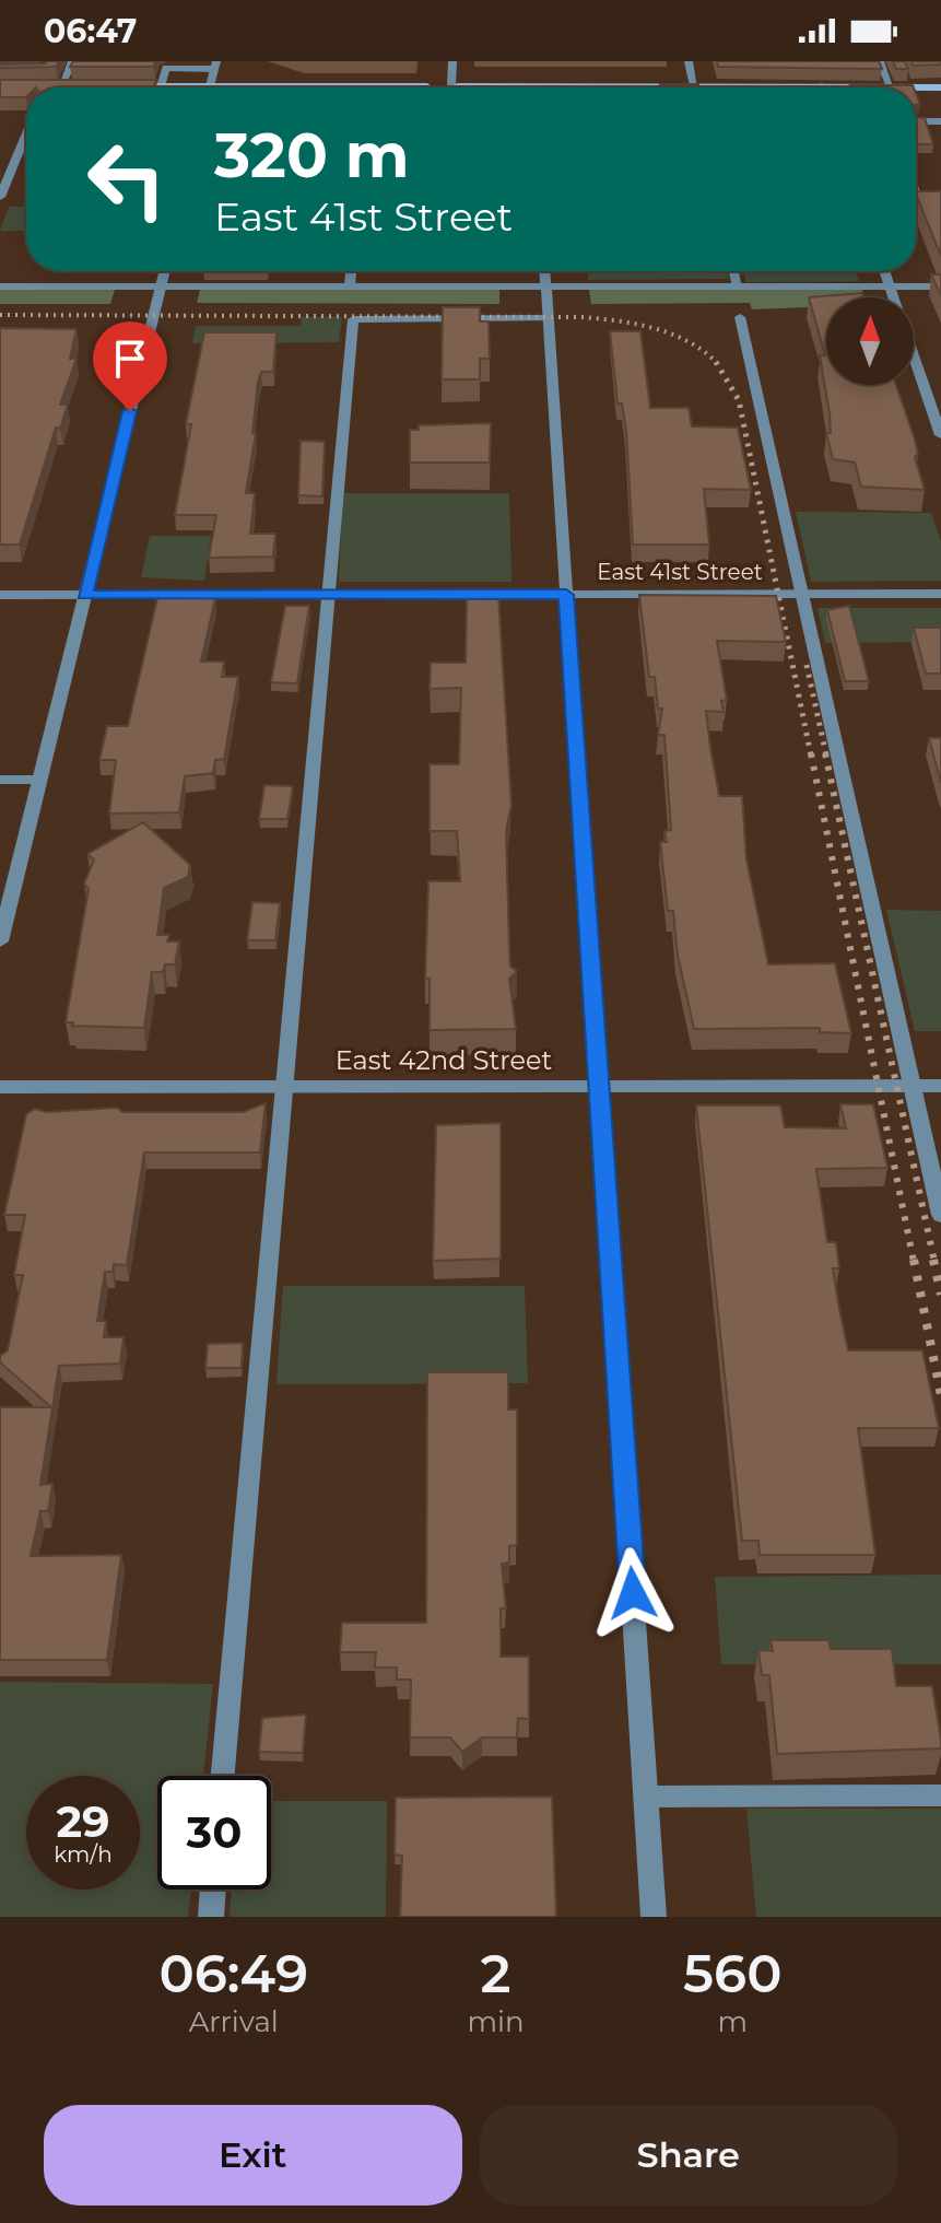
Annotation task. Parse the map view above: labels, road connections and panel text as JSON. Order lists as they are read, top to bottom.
{
  "streets": {
    "street": ["East 41st Street", "East 42nd Street"]
  },
  "north": "top",
  "page": {
    "status": "06:47",
    "turn": ["320 m", "East 41st Street"],
    "speed": "29 km/h",
    "limit": "30",
    "eta": [
      "06:49",
      "Arrival",
      "2",
      "min",
      "560",
      "m"
    ],
    "buttons": ["Exit", "Share"]
  }
}
